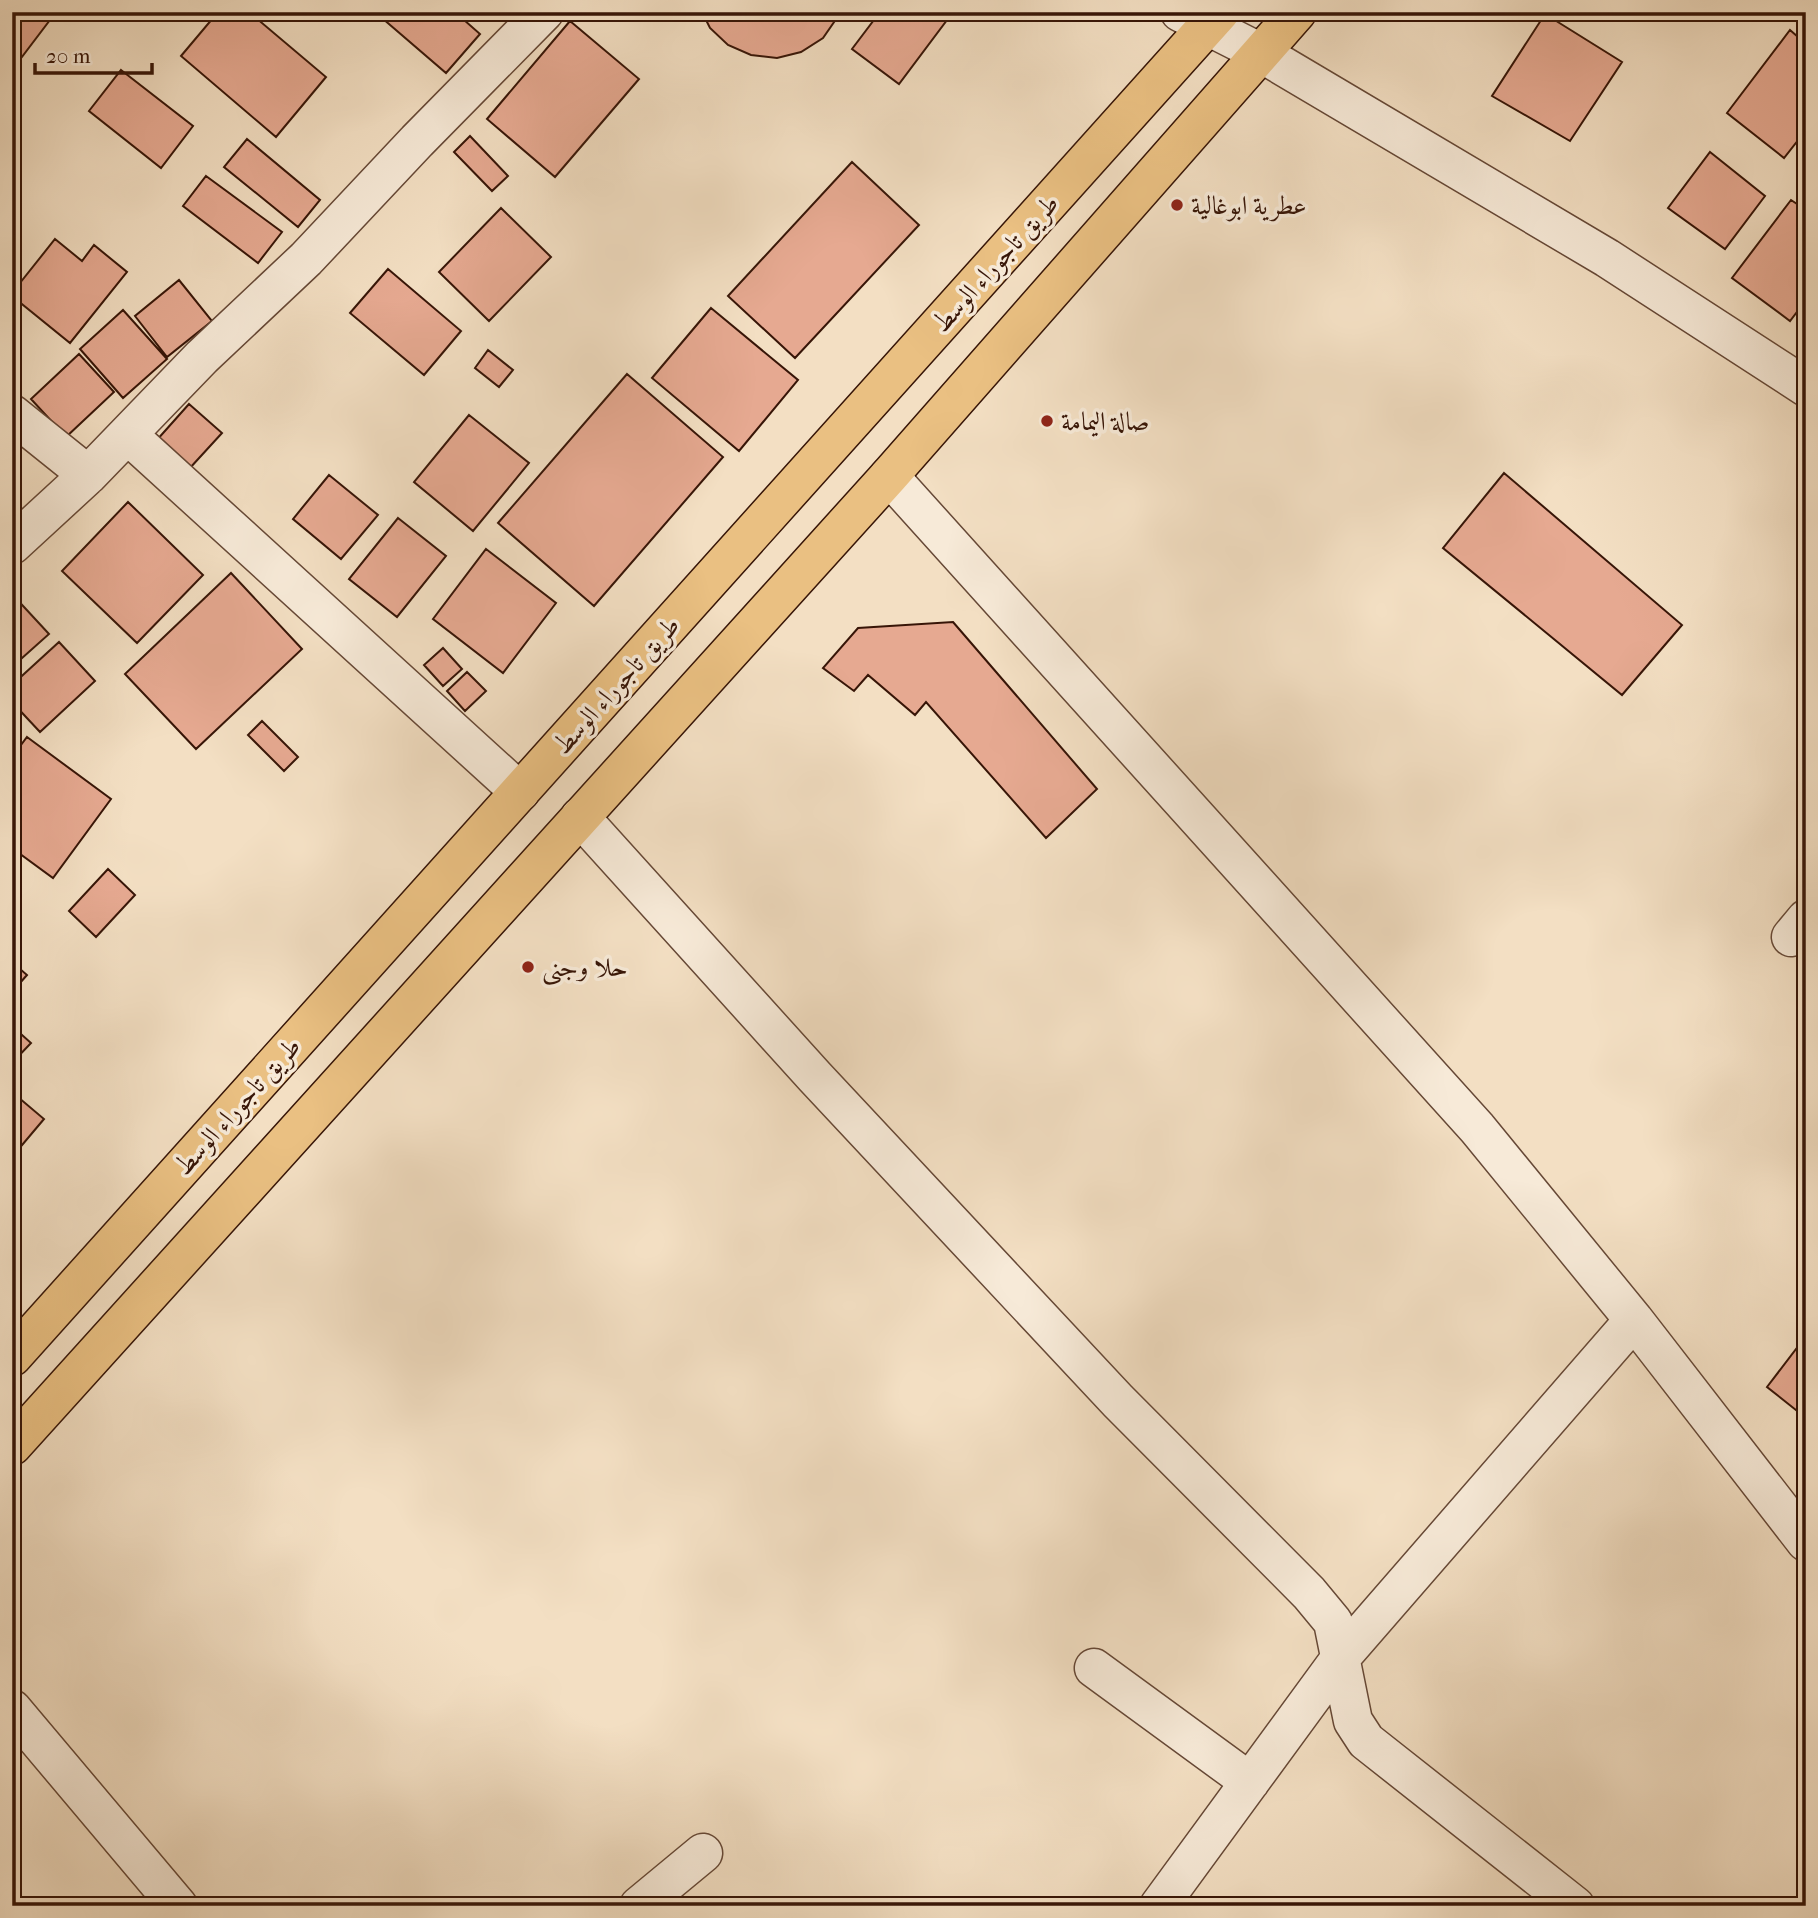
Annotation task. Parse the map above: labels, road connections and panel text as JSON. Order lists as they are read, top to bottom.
{
  "streets": {
    "main road": ["طريق تاجوراء الوسط"]
  },
  "places": ["عطرية ابوغالية", "صالة اليمامة", "حلا وجنى"],
  "scale_bar": "20 m"
}
